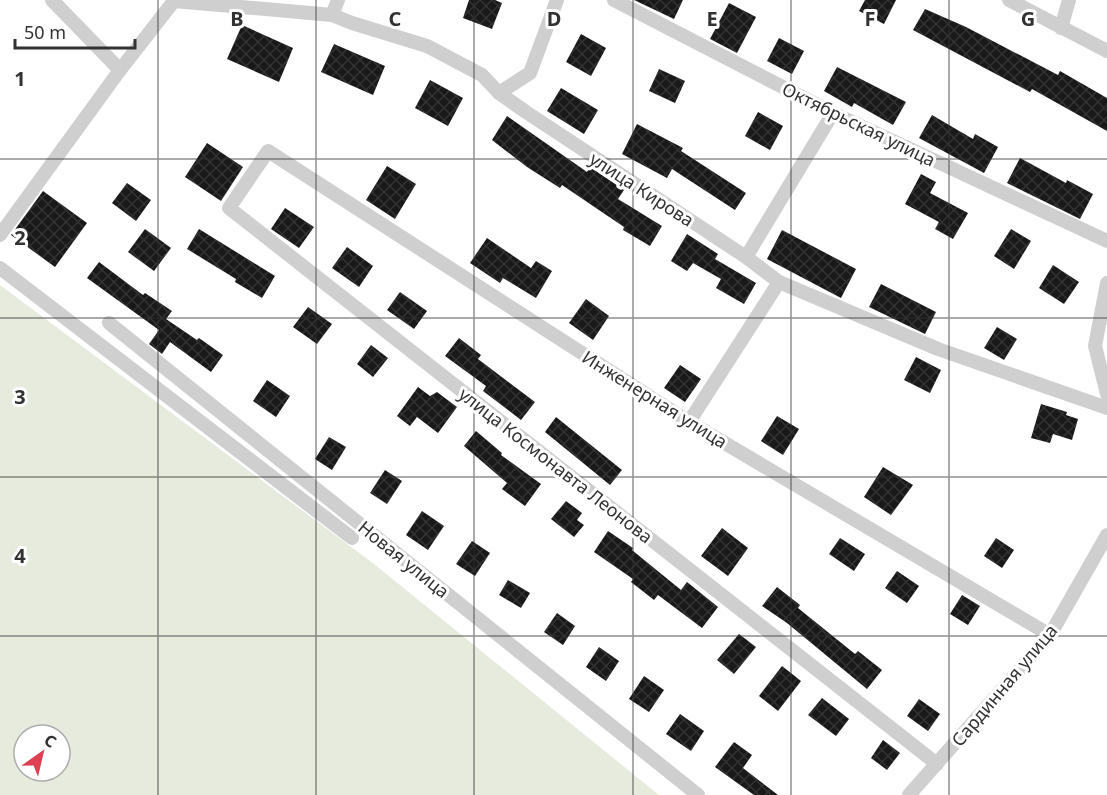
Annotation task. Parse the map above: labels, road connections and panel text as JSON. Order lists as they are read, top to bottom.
{
  "streets": {
    "street": [
      "Октябрьская улица",
      "улица Кирова",
      "Инженерная улица",
      "улица Космонавта Леонова",
      "Новая улица",
      "Сардинная улица"
    ]
  },
  "crossings": [
    ["Инженерная улица", "улица Космонавта Леонова"],
    ["Инженерная улица", "Сардинная улица"],
    ["улица Космонавта Леонова", "Сардинная улица"]
  ],
  "scale_bar": "50 m",
  "north": "top right",
  "grid": {
    "columns": [
      "B",
      "C",
      "D",
      "E",
      "F",
      "G"
    ],
    "rows": [
      "1",
      "2",
      "3",
      "4"
    ]
  }
}
